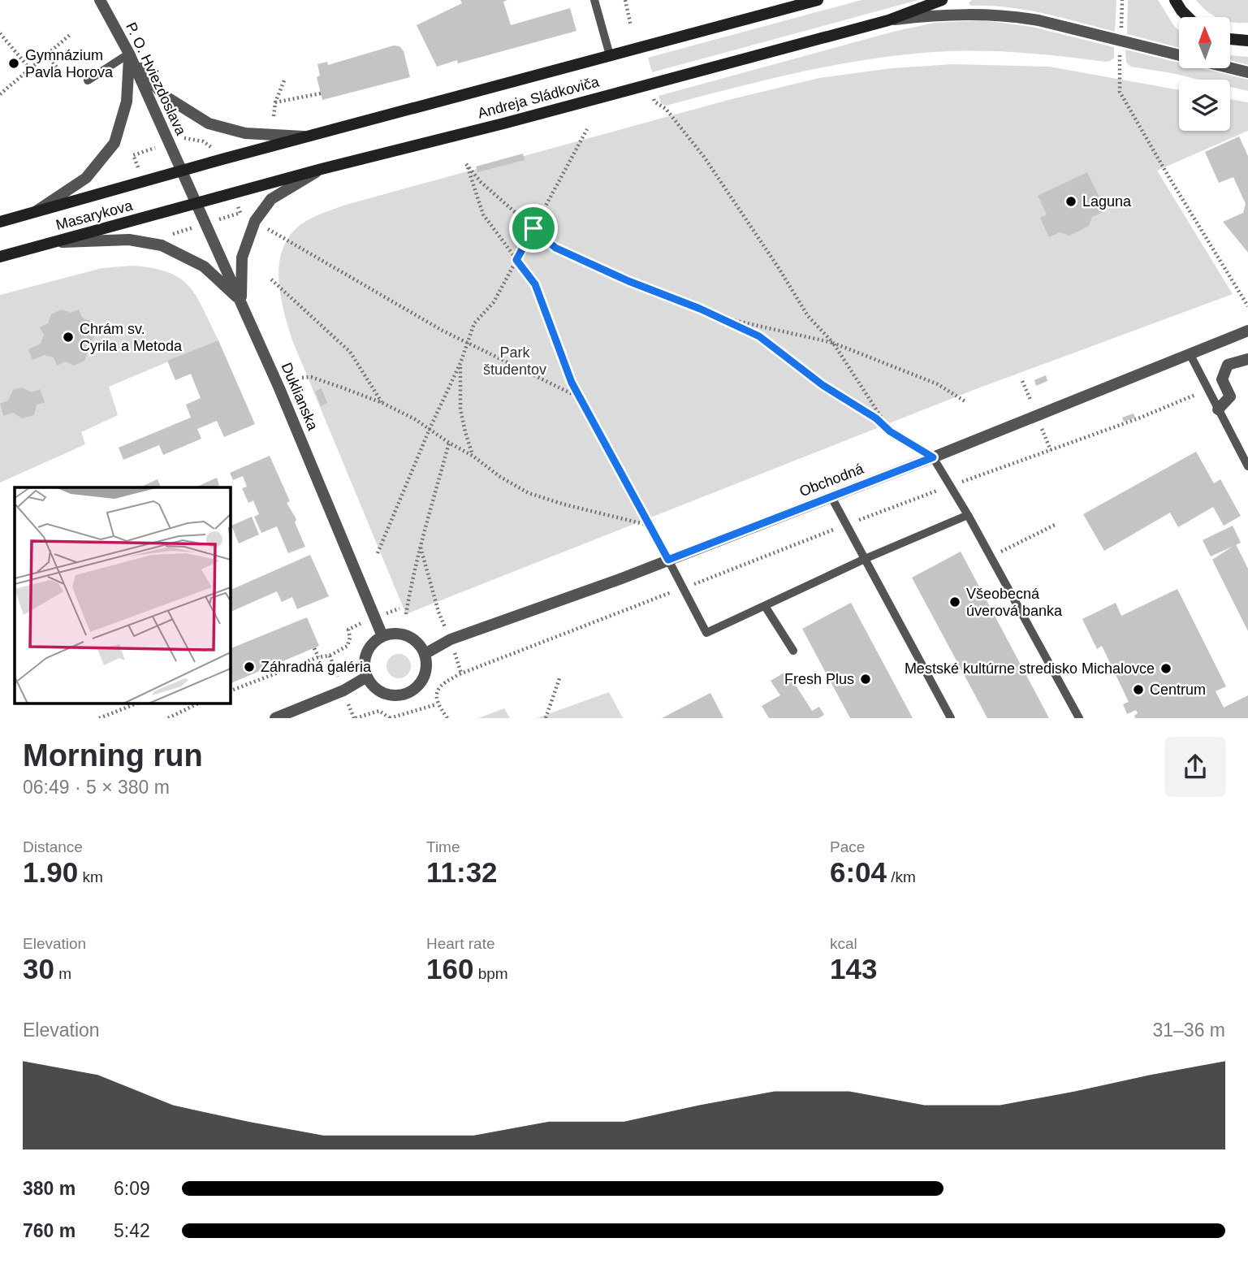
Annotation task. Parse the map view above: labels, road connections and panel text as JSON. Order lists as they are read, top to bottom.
{
  "streets": {
    "main road": ["Andreja Sládkoviča", "Masarykova"],
    "street": ["P. O. Hviezdoslava", "Duklianska", "Obchodná"]
  },
  "crossings": [
    ["P. O. Hviezdoslava", "Andreja Sládkoviča"],
    ["P. O. Hviezdoslava", "Masarykova"],
    ["P. O. Hviezdoslava", "Duklianska"],
    ["Andreja Sládkoviča", "Masarykova"],
    ["Andreja Sládkoviča", "Duklianska"],
    ["Masarykova", "Duklianska"],
    ["Duklianska", "Obchodná"]
  ],
  "parks": ["Park študentov"],
  "places": [
    "Gymnázium Pavla Horova",
    "Laguna",
    "Chrám sv. Cyrila a Metoda",
    "Všeobecná úverová banka",
    "Záhradná galéria",
    "Mestské kultúrne stredisko Michalovce",
    "Fresh Plus",
    "Centrum"
  ],
  "north": "top",
  "page": {
    "heading": ["Morning run", "06:49 · 5 × 380 m"],
    "stats": [
      ["Distance", "1.90 km"],
      ["Time", "11:32"],
      ["Pace", "6:04 /km"],
      ["Elevation", "30 m"],
      ["Heart rate", "160 bpm"],
      ["kcal", "143"]
    ],
    "chart": ["Elevation", "31–36 m"],
    "list": [
      {
        "name": "380 m",
        "note": "6:09"
      },
      {
        "name": "760 m",
        "note": "5:42"
      }
    ]
  }
}
